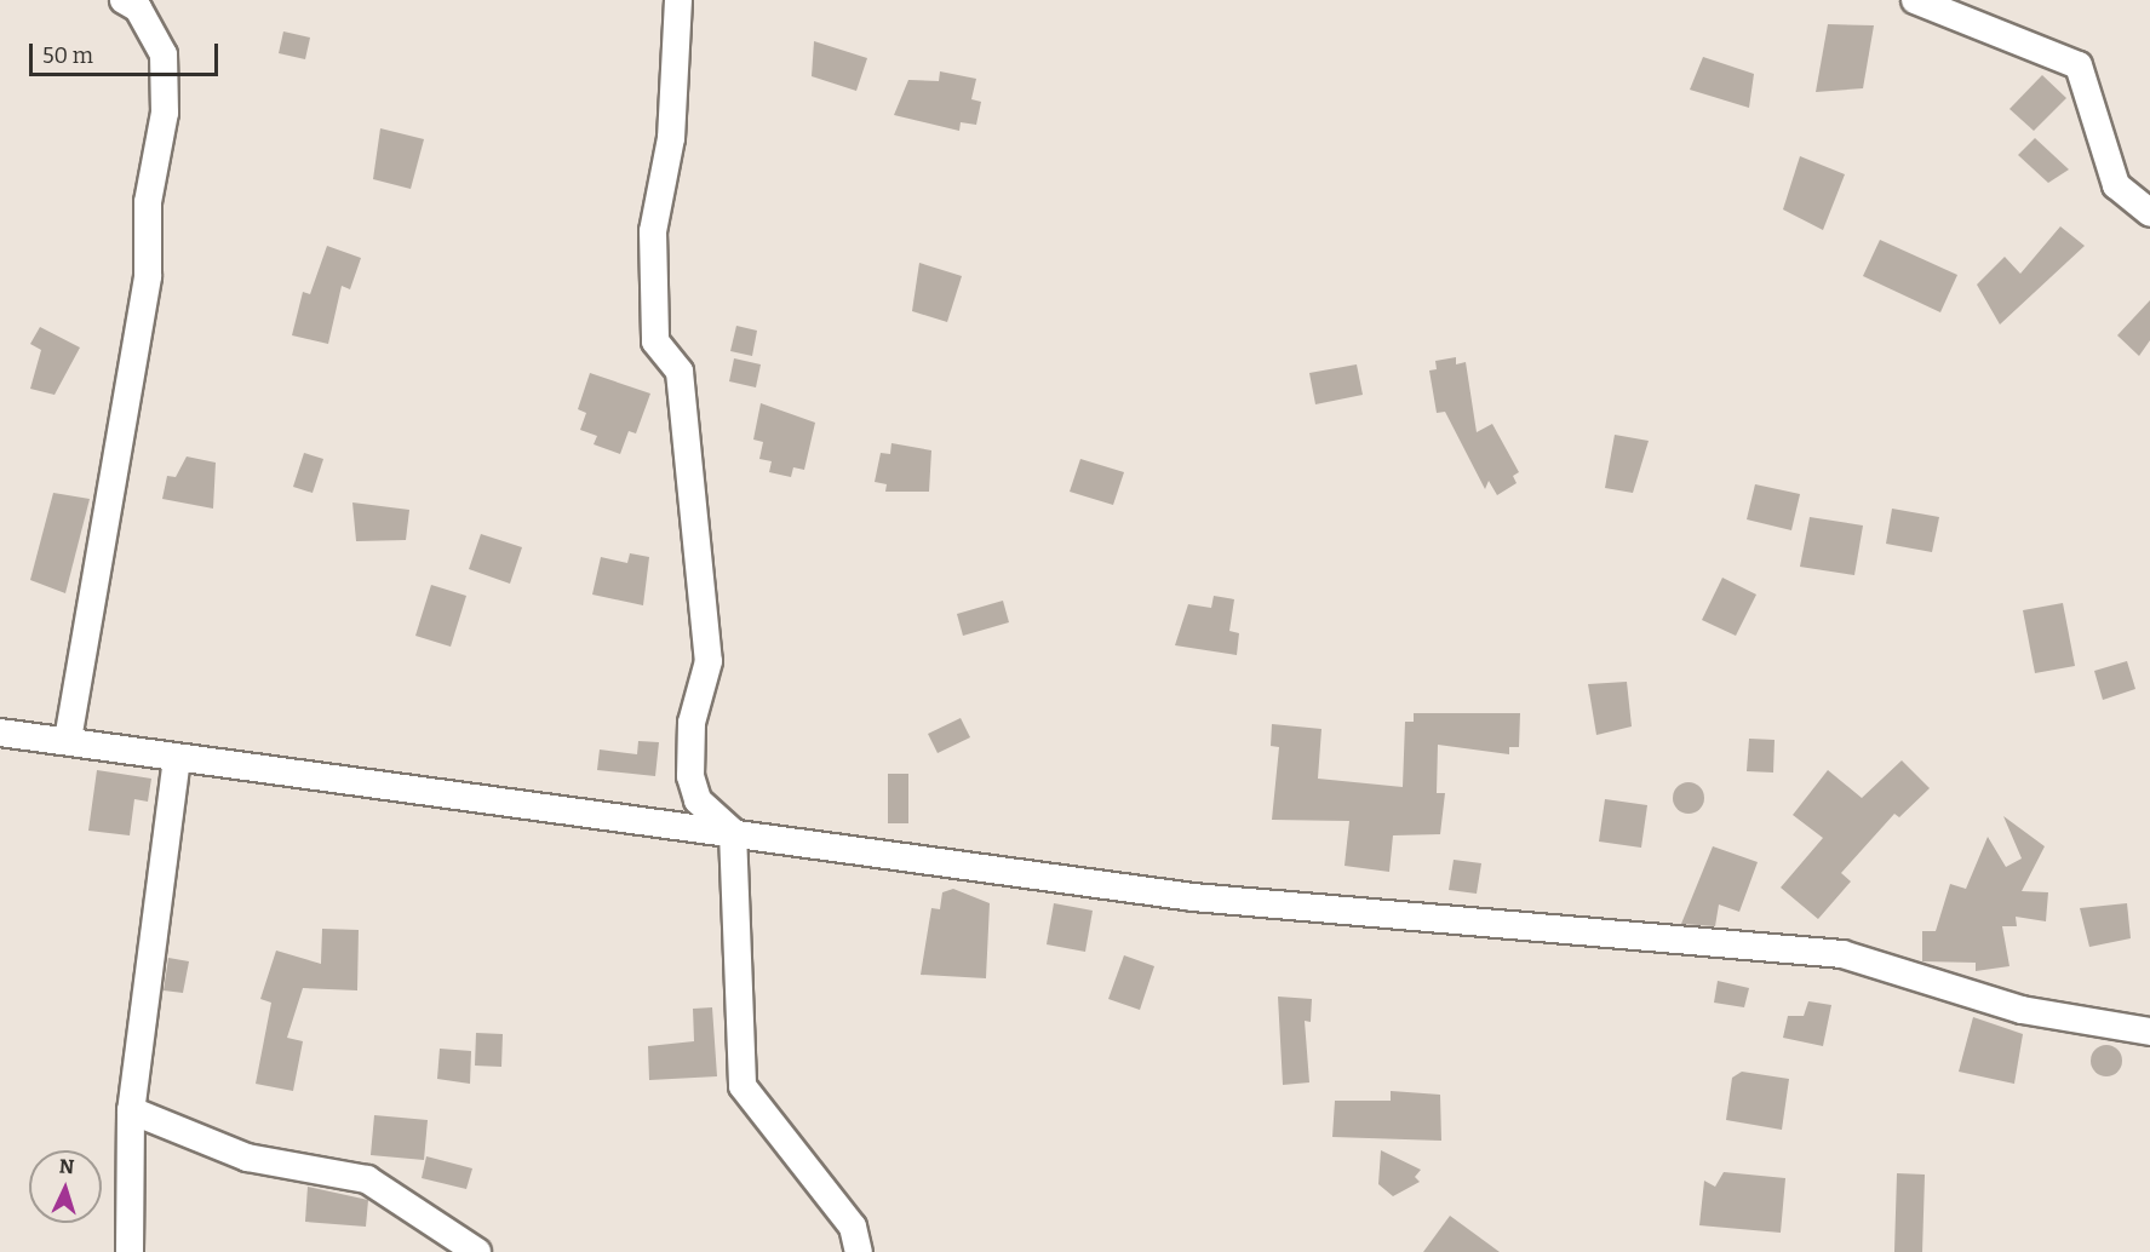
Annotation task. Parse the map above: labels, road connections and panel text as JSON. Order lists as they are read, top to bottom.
{
  "scale_bar": "50 m",
  "north": "top"
}
